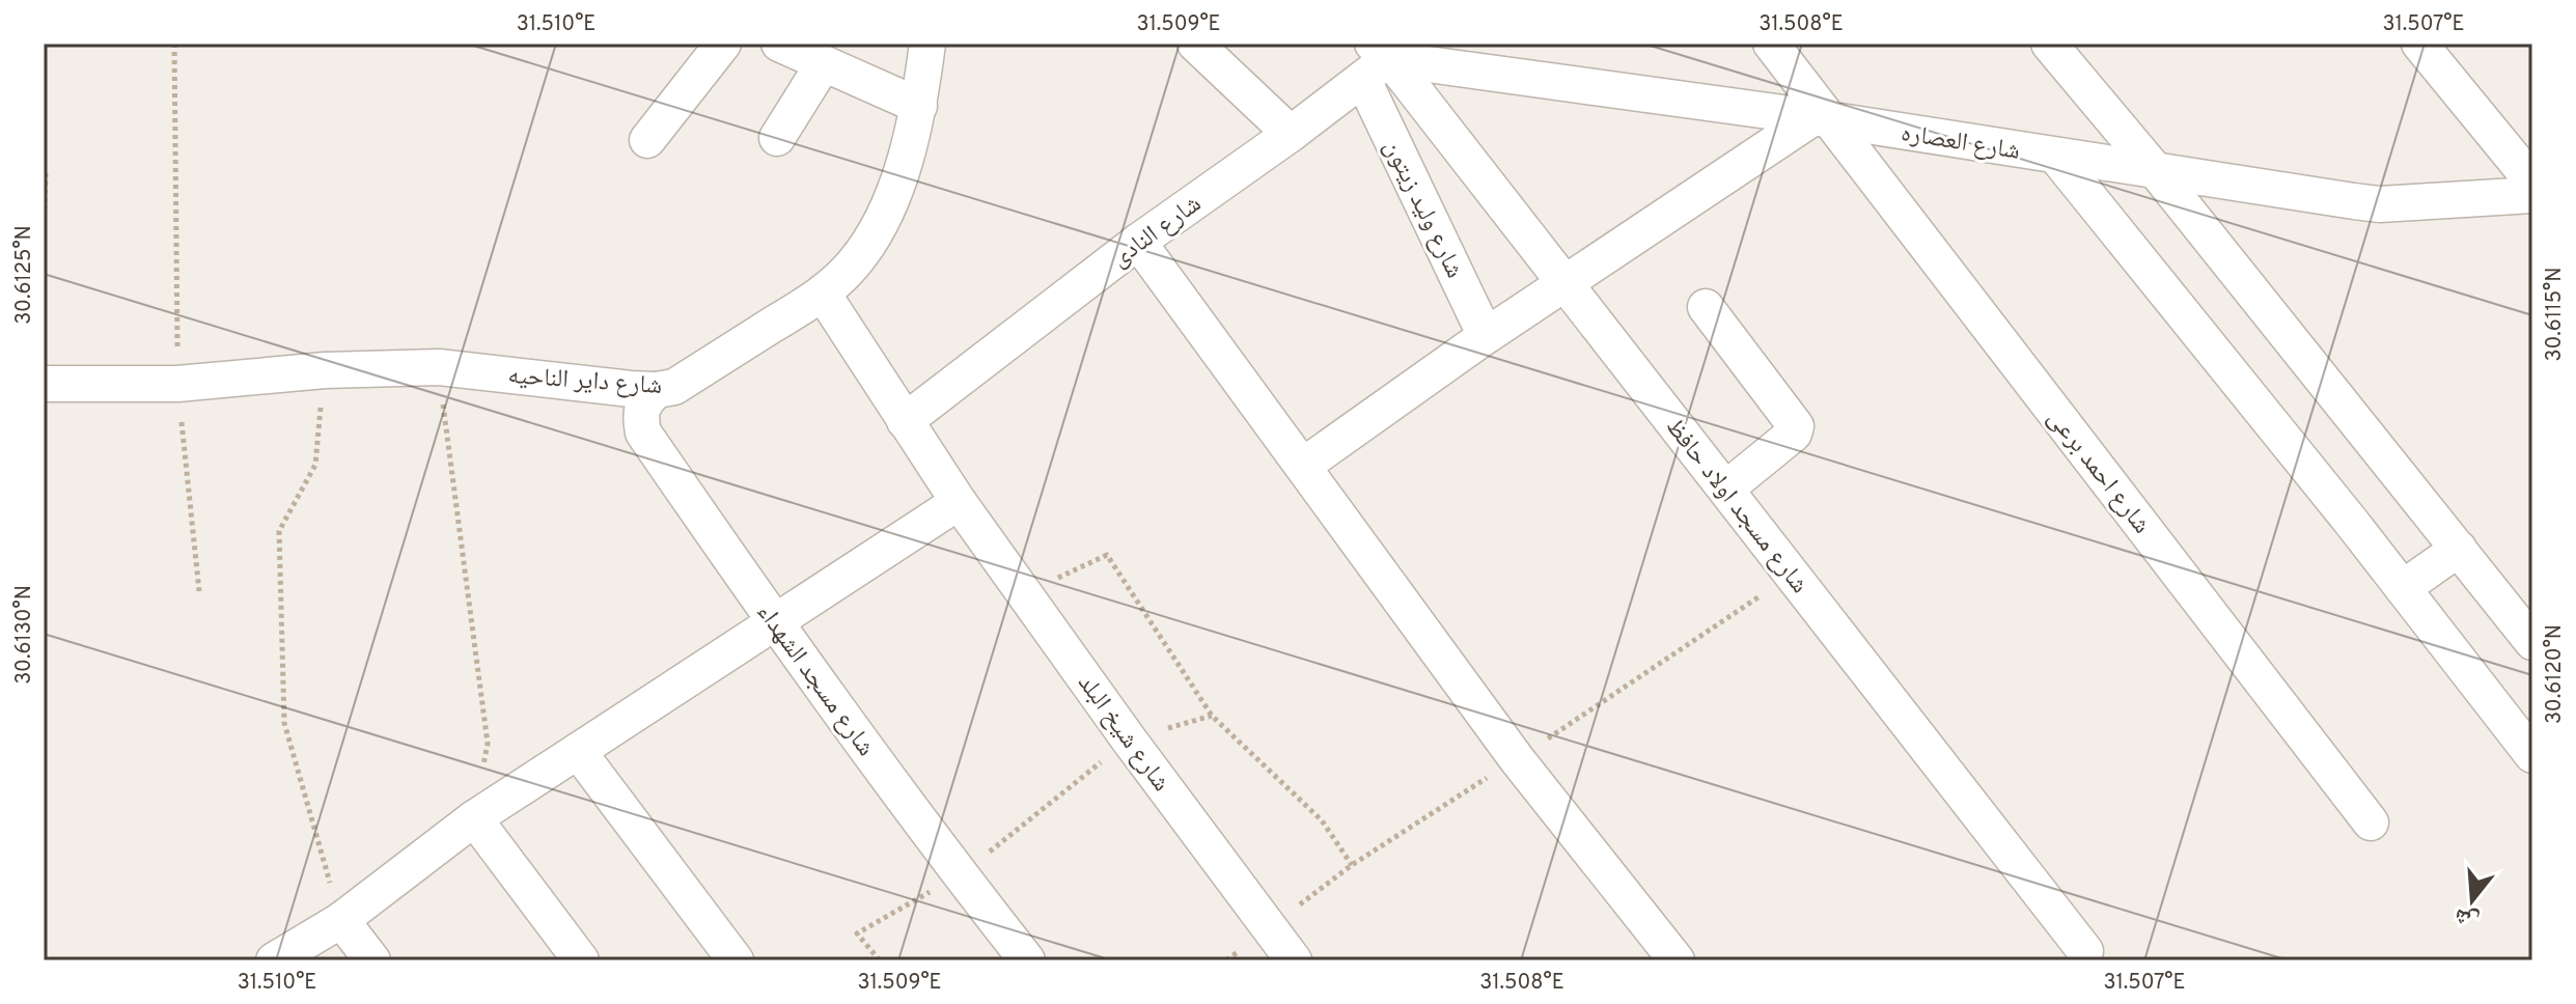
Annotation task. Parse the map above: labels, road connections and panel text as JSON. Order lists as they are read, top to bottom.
{
  "streets": {
    "street": [
      "شارع العصاره",
      "شارع وليد زيتون",
      "شارع النادى",
      "شارع داير الناحيه",
      "شارع احمد برعى",
      "شارع مسجد اولاد حافظ",
      "شارع مسجد الشهداء",
      "شارع شيخ البلد"
    ]
  },
  "crossings": [
    ["شارع العصاره", "شارع وليد زيتون"],
    ["شارع العصاره", "شارع النادى"],
    ["شارع العصاره", "شارع احمد برعى"],
    ["شارع العصاره", "شارع مسجد اولاد حافظ"],
    ["شارع وليد زيتون", "شارع النادى"],
    ["شارع وليد زيتون", "شارع مسجد اولاد حافظ"],
    ["شارع النادى", "شارع مسجد اولاد حافظ"],
    ["شارع النادى", "شارع شيخ البلد"],
    ["شارع داير الناحيه", "شارع مسجد الشهداء"],
    ["شارع داير الناحيه", "شارع شيخ البلد"]
  ],
  "north": "bottom",
  "coordinates": [
    "31.510°E",
    "31.509°E",
    "31.508°E",
    "31.507°E",
    "30.6125°N",
    "30.6115°N",
    "30.6130°N",
    "30.6120°N"
  ]
}
